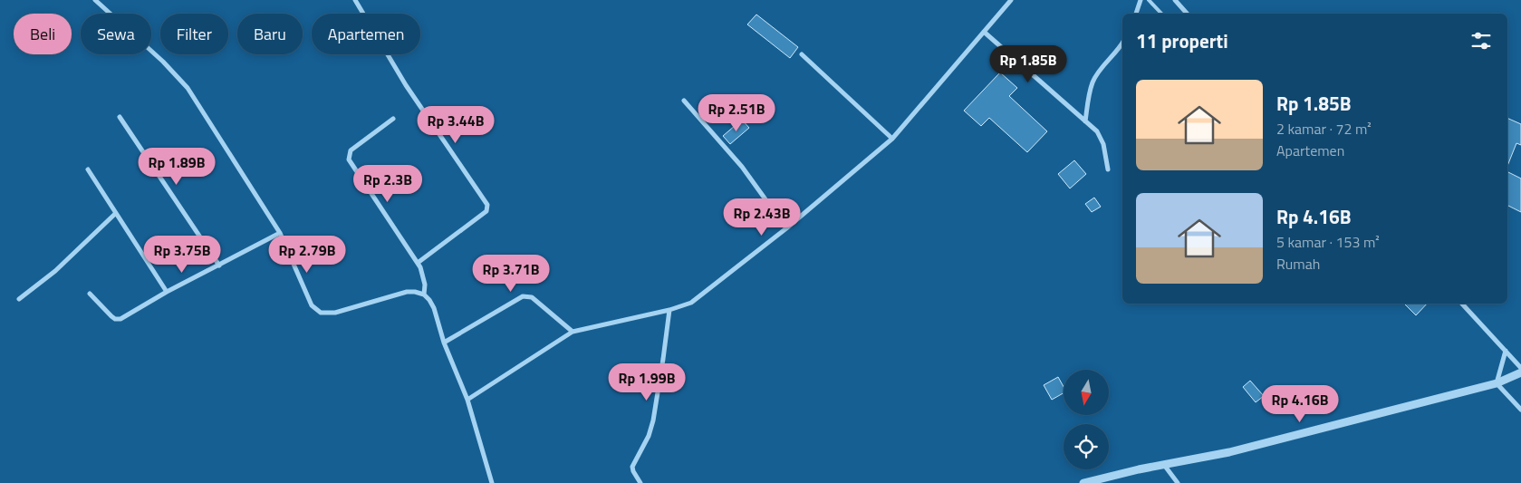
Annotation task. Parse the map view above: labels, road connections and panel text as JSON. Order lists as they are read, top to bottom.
{
  "north": "bottom",
  "page": {
    "chip": [
      "Beli",
      "Sewa",
      "Filter",
      "Baru",
      "Apartemen"
    ],
    "heading": "11 properti",
    "price": [
      "Rp 1.85B",
      "Rp 2.51B",
      "Rp 3.44B",
      "Rp 1.89B",
      "Rp 2.3B",
      "Rp 2.43B",
      "Rp 3.75B",
      "Rp 2.79B",
      "Rp 3.71B",
      "Rp 1.99B",
      "Rp 4.16B"
    ],
    "list": [
      {
        "name": "Rp 1.85B",
        "note": "2 kamar · 72 m² · Apartemen"
      },
      {
        "name": "Rp 4.16B",
        "note": "5 kamar · 153 m² · Rumah"
      }
    ]
  }
}
